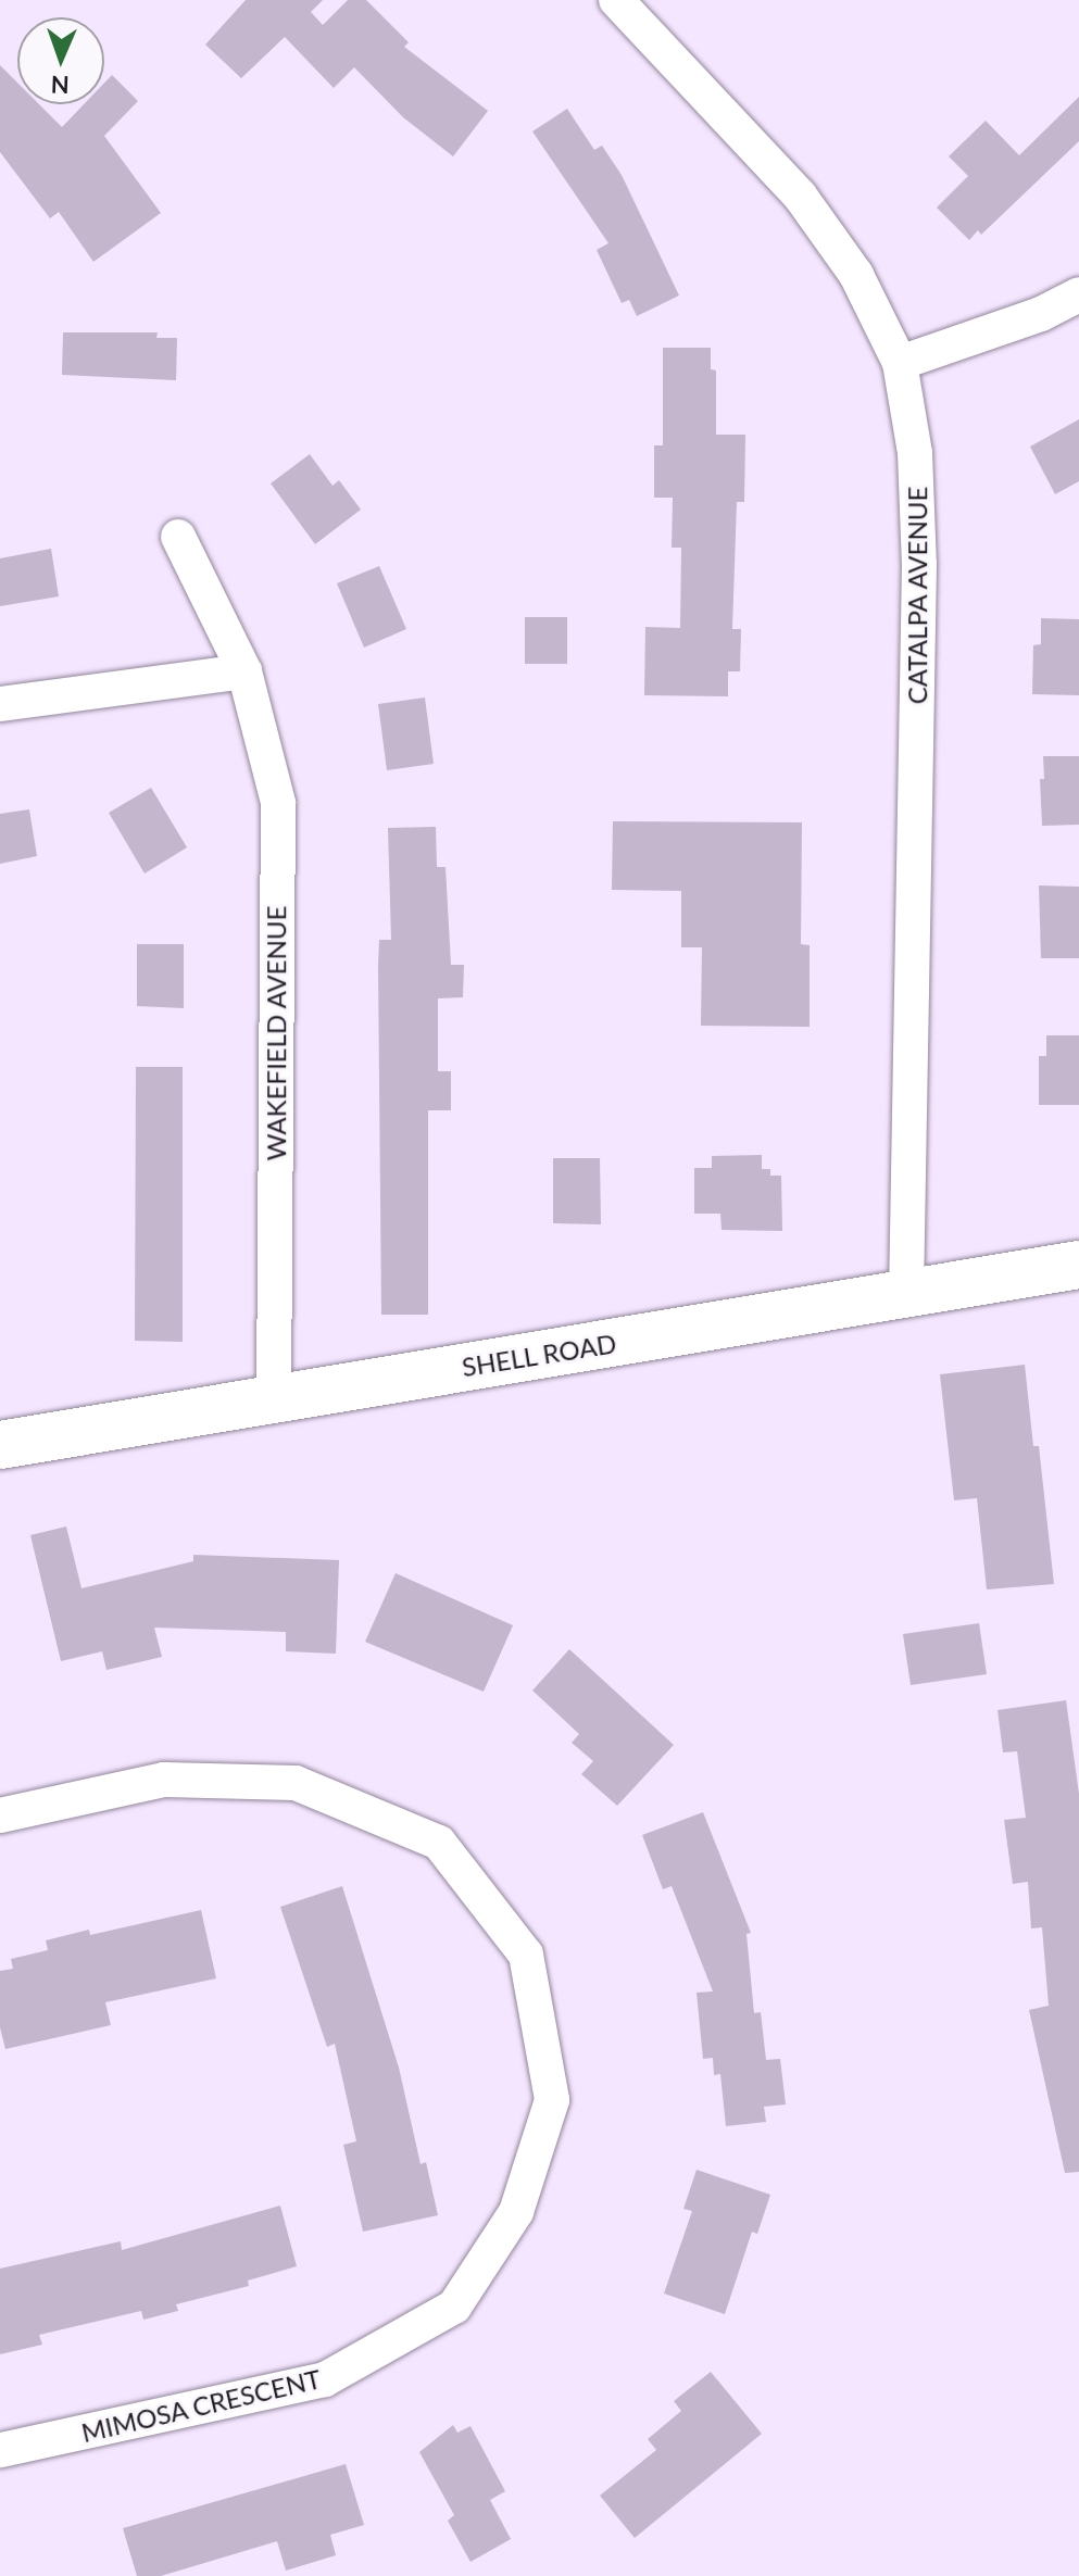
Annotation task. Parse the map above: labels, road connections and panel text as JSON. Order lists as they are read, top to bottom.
{
  "streets": {
    "street": [
      "CATALPA AVENUE",
      "WAKEFIELD AVENUE",
      "SHELL ROAD",
      "MIMOSA CRESCENT"
    ]
  },
  "crossings": [
    ["CATALPA AVENUE", "SHELL ROAD"],
    ["WAKEFIELD AVENUE", "SHELL ROAD"]
  ],
  "north": "bottom"
}
